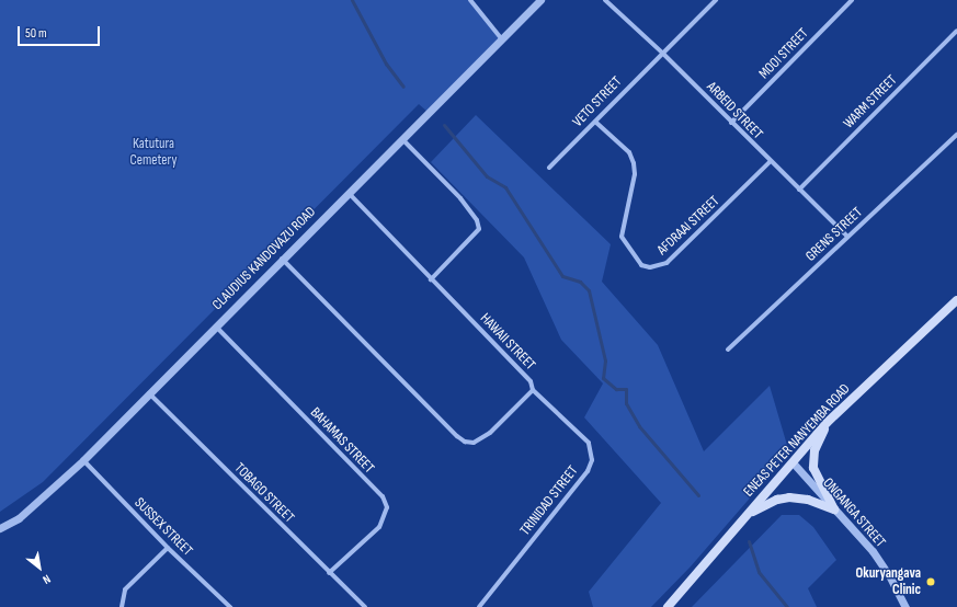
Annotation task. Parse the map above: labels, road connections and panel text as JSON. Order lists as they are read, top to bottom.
{
  "streets": {
    "main road": ["ENEAS PETER NANYEMBA ROAD"],
    "street": [
      "MOOI STREET",
      "VETO STREET",
      "WARM STREET",
      "ARBEID STREET",
      "AFDRAAI STREET",
      "GRENS STREET",
      "CLAUDIUS KANDOVAZU ROAD",
      "HAWAII STREET",
      "BAHAMAS STREET",
      "TOBAGO STREET",
      "TRINIDAD STREET",
      "ONGANGA STREET",
      "SUSSEX STREET"
    ]
  },
  "crossings": [
    ["MOOI STREET", "ARBEID STREET"],
    ["VETO STREET", "ARBEID STREET"],
    ["VETO STREET", "AFDRAAI STREET"],
    ["WARM STREET", "ARBEID STREET"],
    ["ARBEID STREET", "AFDRAAI STREET"],
    ["ARBEID STREET", "GRENS STREET"],
    ["CLAUDIUS KANDOVAZU ROAD", "HAWAII STREET"],
    ["CLAUDIUS KANDOVAZU ROAD", "BAHAMAS STREET"],
    ["CLAUDIUS KANDOVAZU ROAD", "TOBAGO STREET"],
    ["CLAUDIUS KANDOVAZU ROAD", "SUSSEX STREET"],
    ["HAWAII STREET", "TRINIDAD STREET"],
    ["BAHAMAS STREET", "TOBAGO STREET"],
    ["ENEAS PETER NANYEMBA ROAD", "ONGANGA STREET"]
  ],
  "parks": ["Katutura Cemetery"],
  "places": ["Okuryangava Clinic"],
  "scale_bar": "50 m",
  "north": "bottom right"
}
